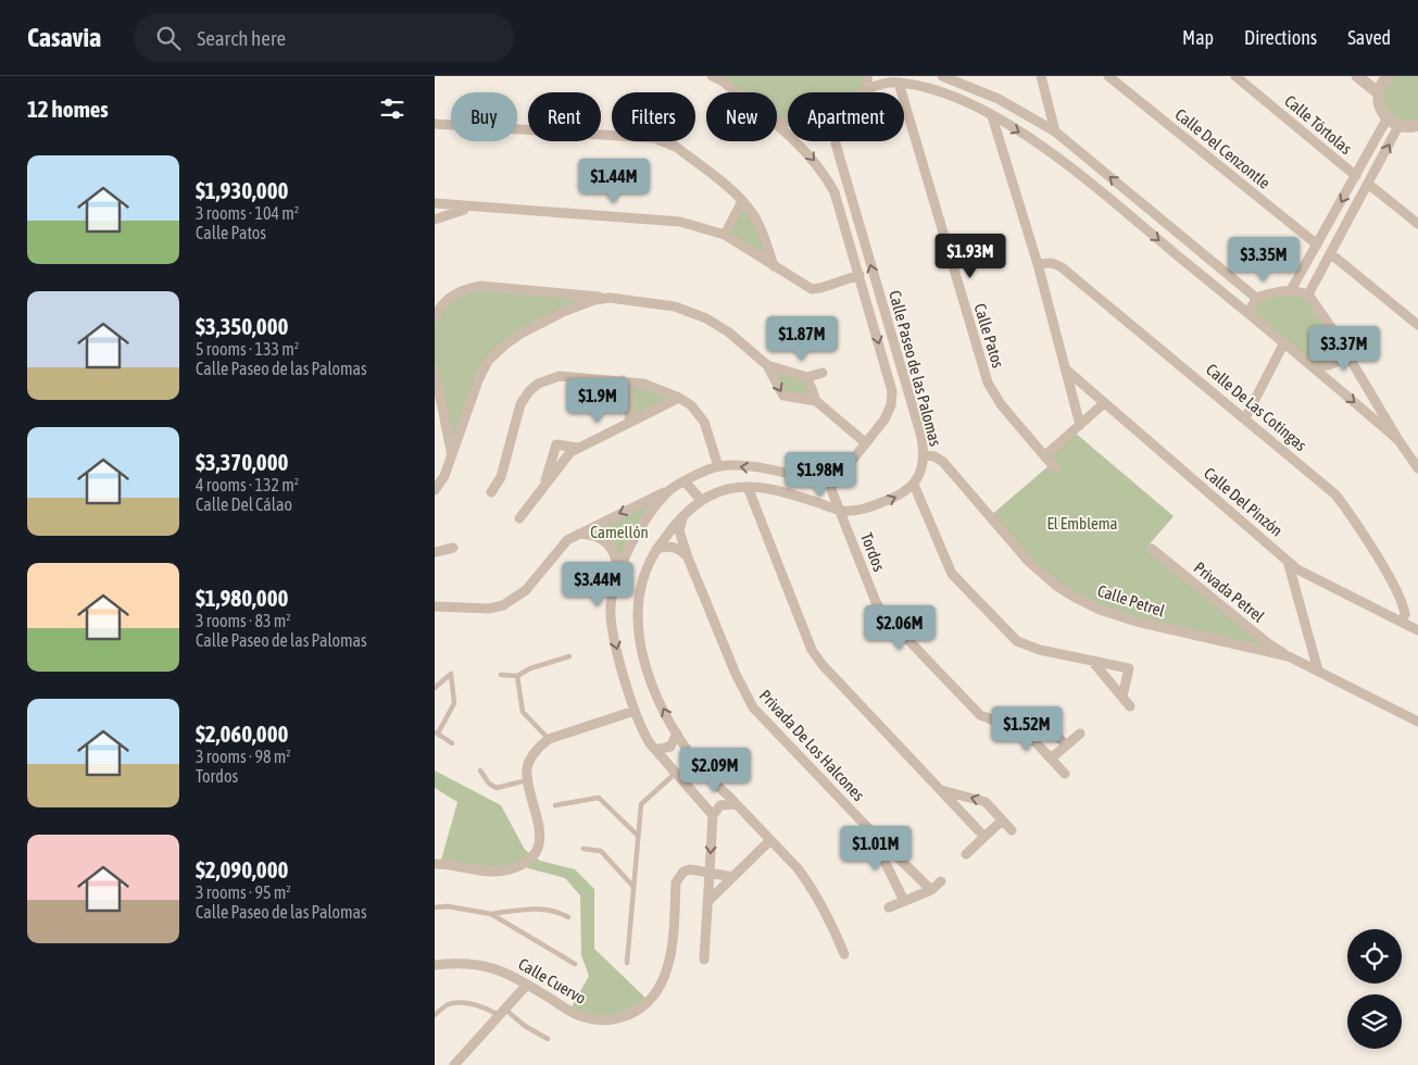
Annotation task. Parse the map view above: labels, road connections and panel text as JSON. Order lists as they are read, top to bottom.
{
  "streets": {
    "street": [
      "Calle Tórtolas",
      "Calle Del Cenzontle",
      "Calle Patos",
      "Calle Paseo de las Palomas",
      "Calle De Las Cotingas",
      "Calle Del Pinzón",
      "Tordos",
      "Privada Petrel",
      "Calle Petrel",
      "Privada De Los Halcones",
      "Calle Cuervo"
    ]
  },
  "crossings": [
    ["Calle Paseo de las Palomas", "Tordos"],
    ["Calle Paseo de las Palomas", "Calle Petrel"],
    ["Calle De Las Cotingas", "Calle Del Pinzón"],
    ["Privada Petrel", "Calle Petrel"]
  ],
  "parks": ["El Emblema", "Camellón"],
  "page": {
    "header": "Casavia",
    "search": "Search here",
    "nav": ["Map", "Directions", "Saved"],
    "heading": "12 homes",
    "chip": [
      "Buy",
      "Rent",
      "Filters",
      "New",
      "Apartment"
    ],
    "list": [
      {
        "name": "$1,930,000",
        "note": "3 rooms · 104 m² · Calle Patos"
      },
      {
        "name": "$3,350,000",
        "note": "5 rooms · 133 m² · Calle Paseo de las Palomas"
      },
      {
        "name": "$3,370,000",
        "note": "4 rooms · 132 m² · Calle Del Cálao"
      },
      {
        "name": "$1,980,000",
        "note": "3 rooms · 83 m² · Calle Paseo de las Palomas"
      },
      {
        "name": "$2,060,000",
        "note": "3 rooms · 98 m² · Tordos"
      },
      {
        "name": "$2,090,000",
        "note": "3 rooms · 95 m² · Calle Paseo de las Palomas"
      }
    ],
    "price": [
      "$1.44M",
      "$1.93M",
      "$3.35M",
      "$1.87M",
      "$3.37M",
      "$1.9M",
      "$1.98M",
      "$3.44M",
      "$2.06M",
      "$1.52M",
      "$2.09M",
      "$1.01M"
    ]
  }
}
